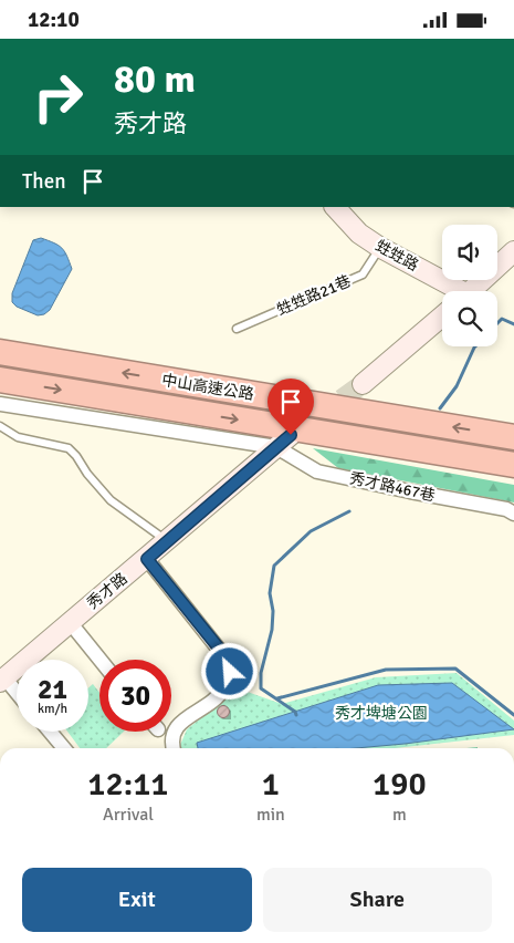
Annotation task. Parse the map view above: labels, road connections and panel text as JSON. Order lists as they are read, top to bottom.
{
  "streets": {
    "highway": ["中山高速公路"],
    "main road": ["甡甡路", "秀才路"],
    "street": ["秀才路467巷"],
    "lane": ["甡甡路21巷"]
  },
  "crossings": [
    ["甡甡路", "甡甡路21巷"],
    ["秀才路467巷", "秀才路"]
  ],
  "parks": ["秀才埤塘公園"],
  "page": {
    "status": "12:10",
    "turn": ["80 m", "秀才路"],
    "then": "Then",
    "speed": "21 km/h",
    "limit": "30",
    "eta": [
      "12:11",
      "Arrival",
      "1",
      "min",
      "190",
      "m"
    ],
    "buttons": ["Exit", "Share"]
  }
}
